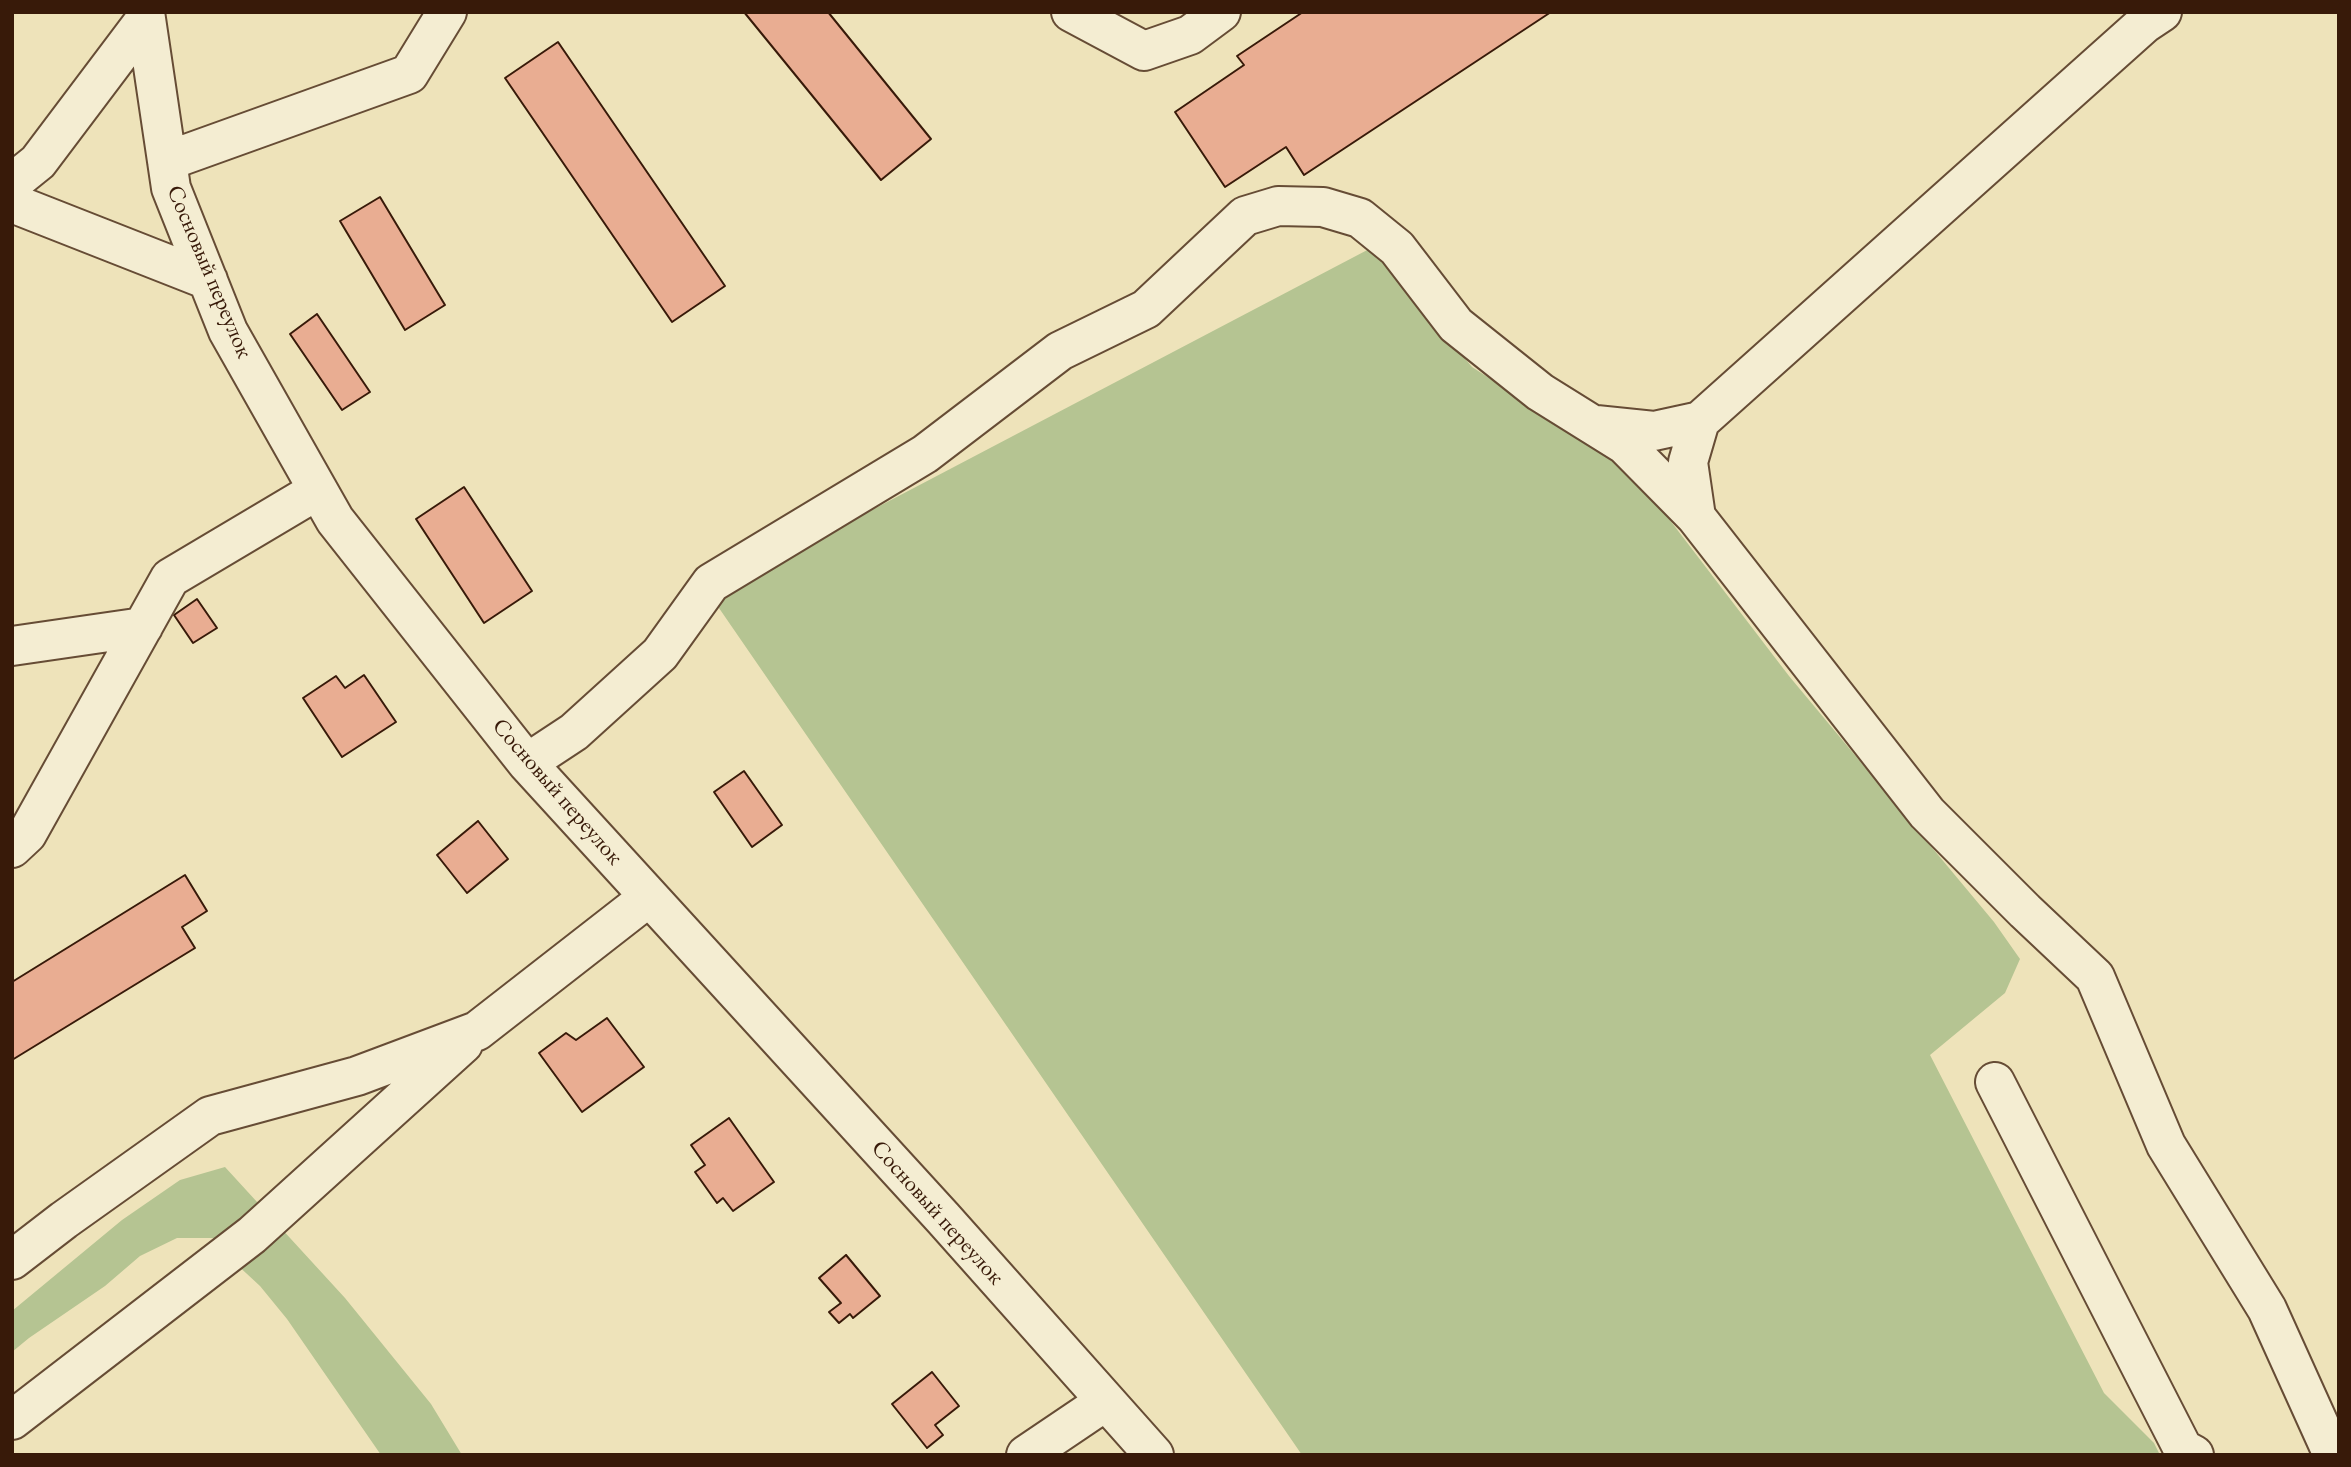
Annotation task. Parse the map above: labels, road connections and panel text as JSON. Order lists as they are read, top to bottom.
{
  "streets": {
    "street": ["Сосновый переулок"]
  }
}
